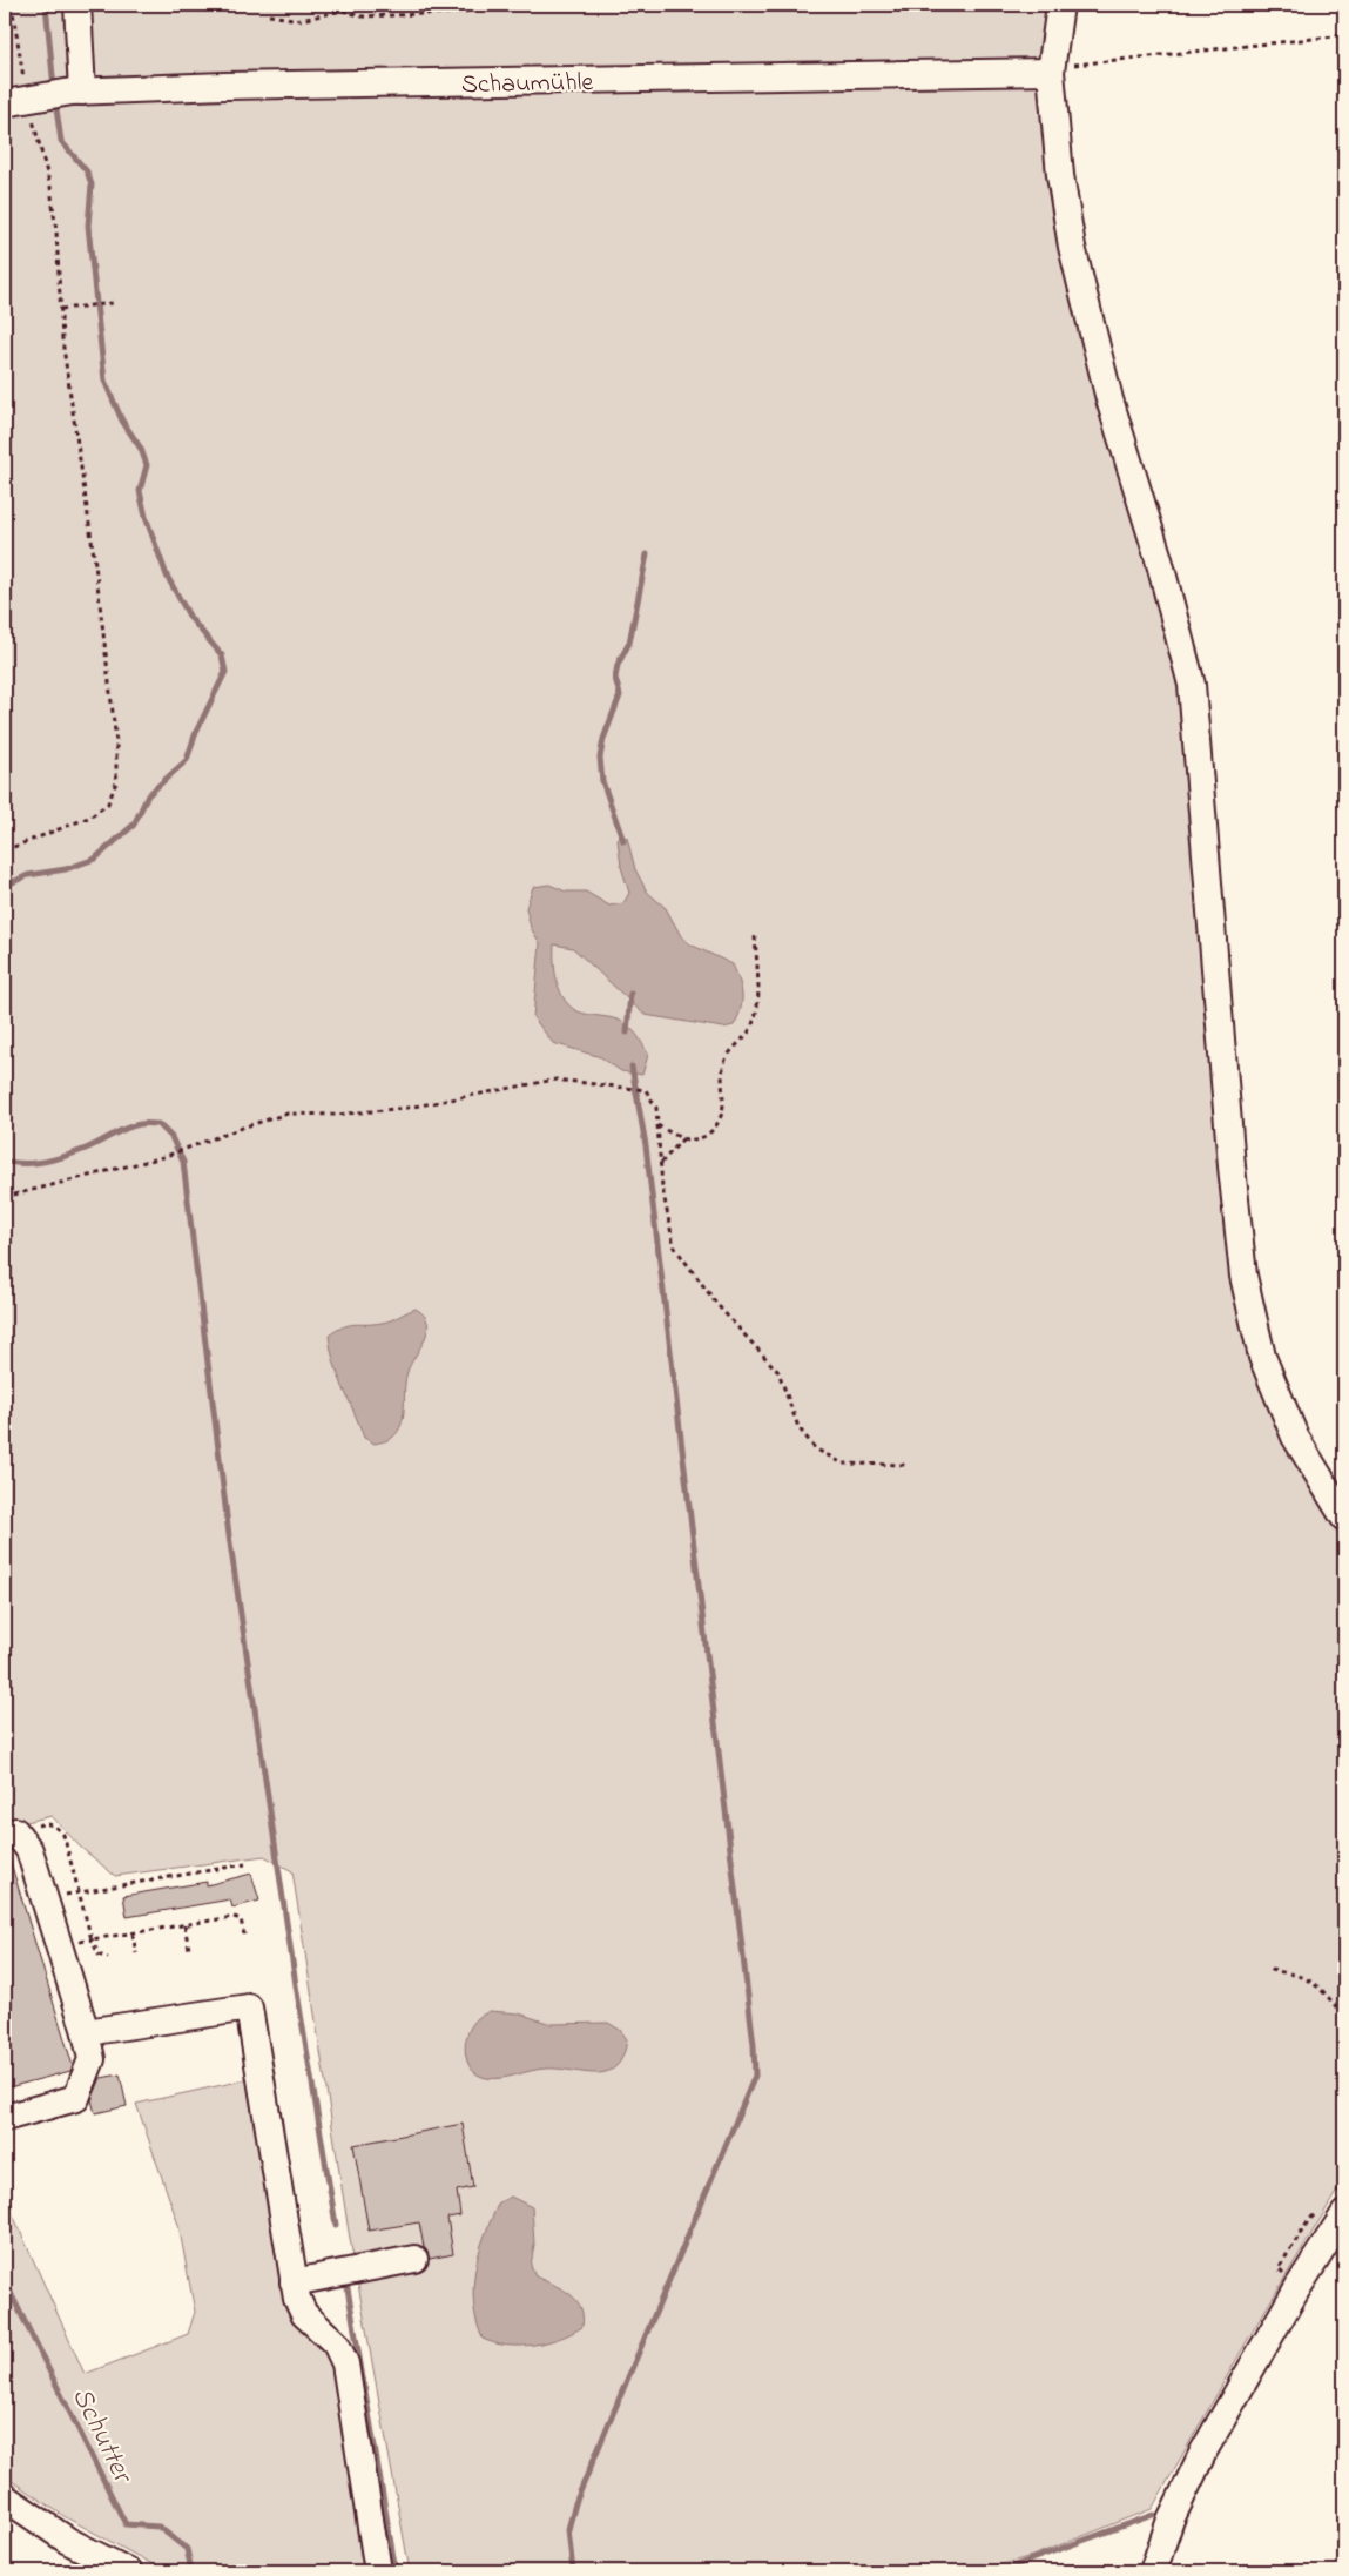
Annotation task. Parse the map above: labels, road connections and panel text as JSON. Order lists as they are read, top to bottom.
{
  "streets": {
    "street": ["Schaumühle"]
  },
  "water": ["Schutter"]
}
